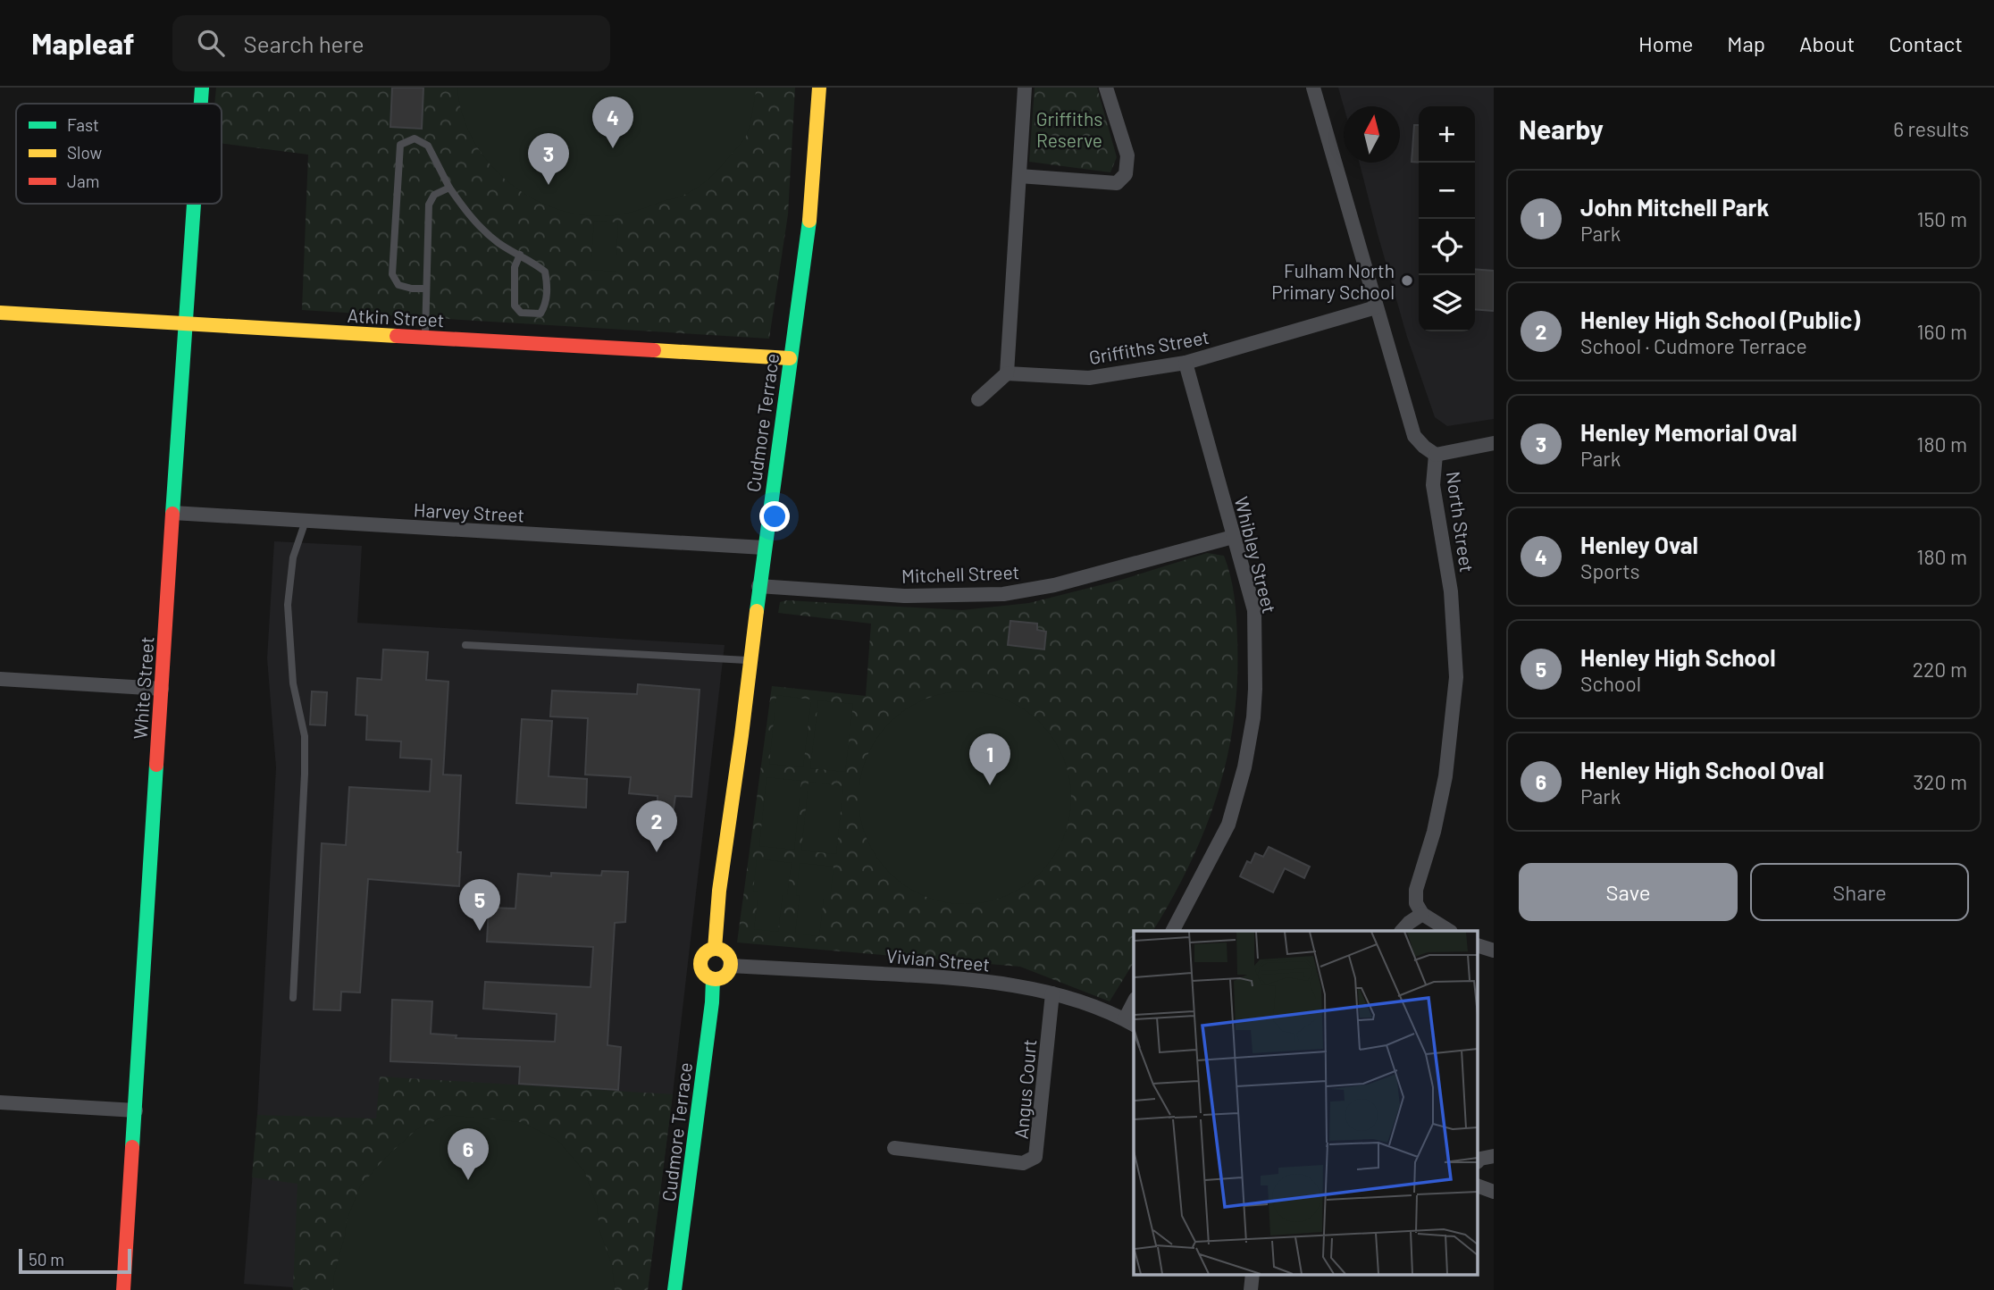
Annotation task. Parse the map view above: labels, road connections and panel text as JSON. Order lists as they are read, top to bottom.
{
  "streets": {
    "street": [
      "Atkin Street",
      "Griffiths Street",
      "Cudmore Terrace",
      "Harvey Street",
      "North Street",
      "Whibley Street",
      "Mitchell Street",
      "White Street",
      "Vivian Street",
      "Angus Court"
    ]
  },
  "crossings": [
    ["Atkin Street", "Cudmore Terrace"],
    ["Atkin Street", "White Street"],
    ["Griffiths Street", "North Street"],
    ["Griffiths Street", "Whibley Street"],
    ["Cudmore Terrace", "Harvey Street"],
    ["Cudmore Terrace", "Mitchell Street"],
    ["Cudmore Terrace", "Vivian Street"],
    ["Harvey Street", "White Street"],
    ["Whibley Street", "Mitchell Street"],
    ["Vivian Street", "Angus Court"]
  ],
  "parks": ["Griffiths Reserve"],
  "places": ["Fulham North Primary School"],
  "legend": ["Fast", "Slow", "Jam"],
  "scale_bar": "50 m",
  "north": "top",
  "page": {
    "header": "Mapleaf",
    "search": "Search here",
    "nav": [
      "Home",
      "Map",
      "About",
      "Contact"
    ],
    "heading": ["Nearby", "6 results"],
    "pins": [
      "4",
      "3",
      "1",
      "2",
      "5",
      "6"
    ],
    "map_buttons": ["+", "−"],
    "list": [
      {
        "mark": "1",
        "name": "John Mitchell Park",
        "note": "Park",
        "value": "150 m"
      },
      {
        "mark": "2",
        "name": "Henley High School (Public)",
        "note": "School · Cudmore Terrace",
        "value": "160 m"
      },
      {
        "mark": "3",
        "name": "Henley Memorial Oval",
        "note": "Park",
        "value": "180 m"
      },
      {
        "mark": "4",
        "name": "Henley Oval",
        "note": "Sports",
        "value": "180 m"
      },
      {
        "mark": "5",
        "name": "Henley High School",
        "note": "School",
        "value": "220 m"
      },
      {
        "mark": "6",
        "name": "Henley High School Oval",
        "note": "Park",
        "value": "320 m"
      }
    ],
    "buttons": ["Save", "Share"],
    "scale": "50 m"
  }
}
